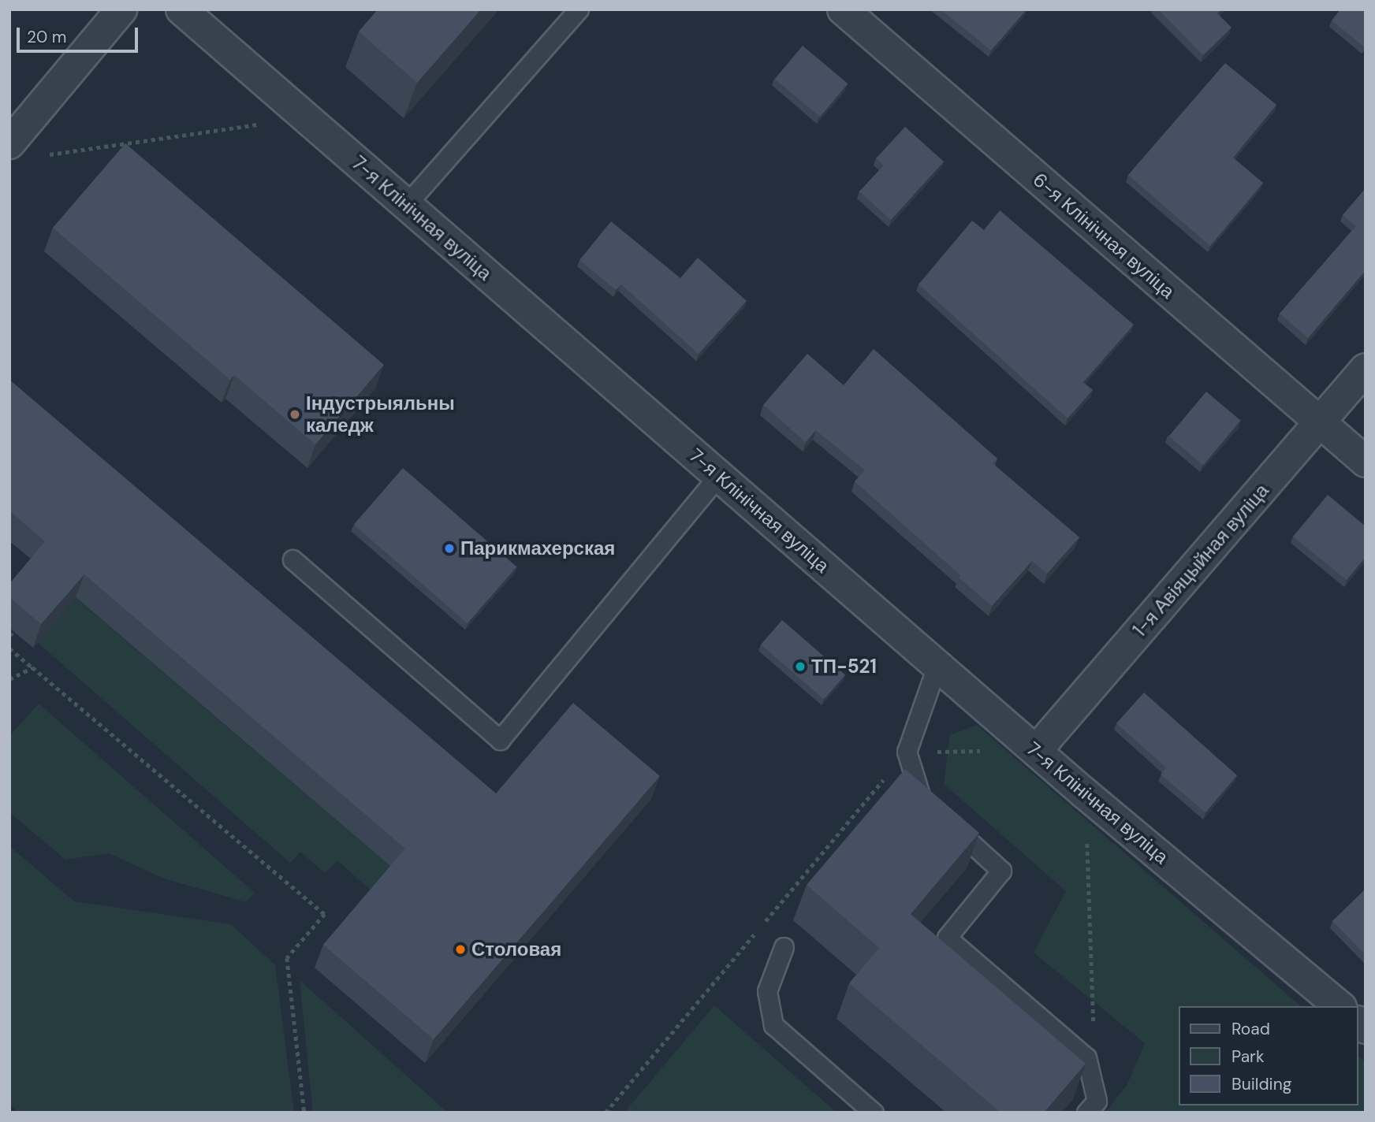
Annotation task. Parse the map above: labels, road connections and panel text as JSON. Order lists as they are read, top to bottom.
{
  "streets": {
    "street": ["7-я Клінічная вуліца", "6-я Клінічная вуліца", "1-я Авіяцыйная вуліца"]
  },
  "crossings": [
    ["7-я Клінічная вуліца", "1-я Авіяцыйная вуліца"],
    ["6-я Клінічная вуліца", "1-я Авіяцыйная вуліца"]
  ],
  "places": [
    "Індустрыяльны каледж",
    "Парикмахерская",
    "ТП-521",
    "Столовая"
  ],
  "legend": ["Road", "Park", "Building"],
  "scale_bar": "20 m"
}
